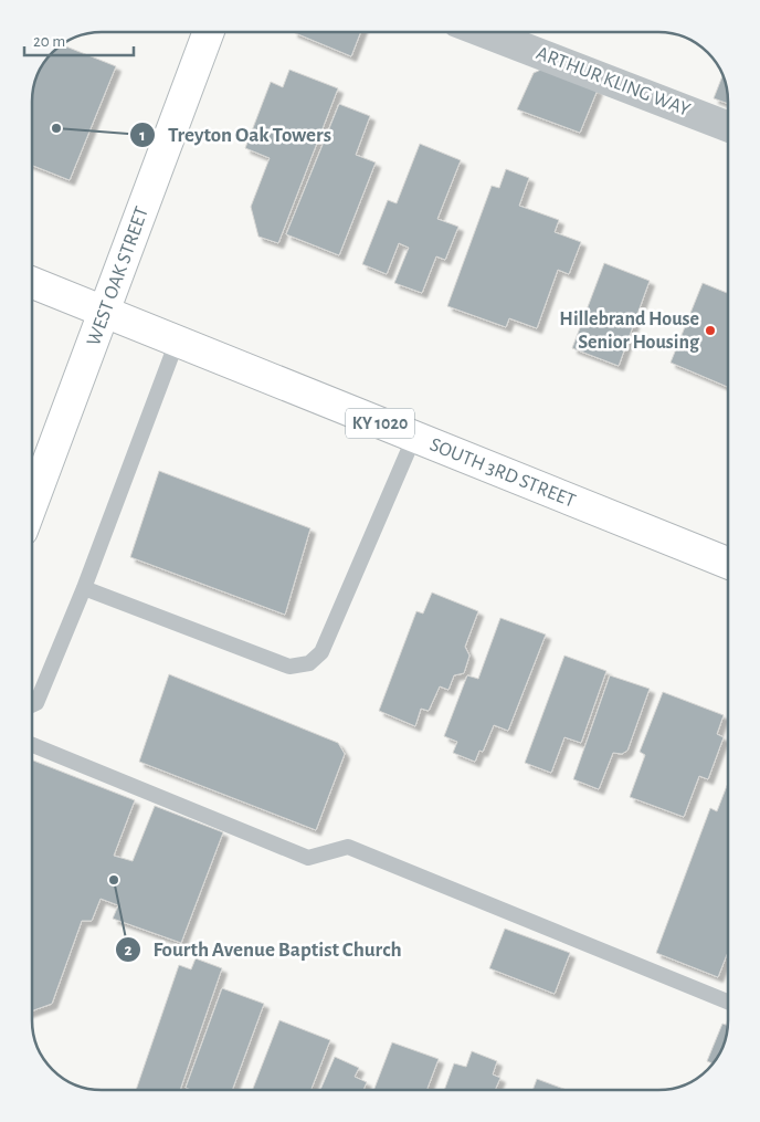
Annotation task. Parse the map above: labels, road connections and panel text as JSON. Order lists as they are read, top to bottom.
{
  "streets": {
    "main road": ["WEST OAK STREET", "KY 1020", "SOUTH 3RD STREET"],
    "street": ["ARTHUR KLING WAY"]
  },
  "crossings": [
    ["WEST OAK STREET", "SOUTH 3RD STREET"]
  ],
  "places": ["Treyton Oak Towers", "Hillebrand House Senior Housing", "Fourth Avenue Baptist Church"],
  "scale_bar": "20 m"
}
